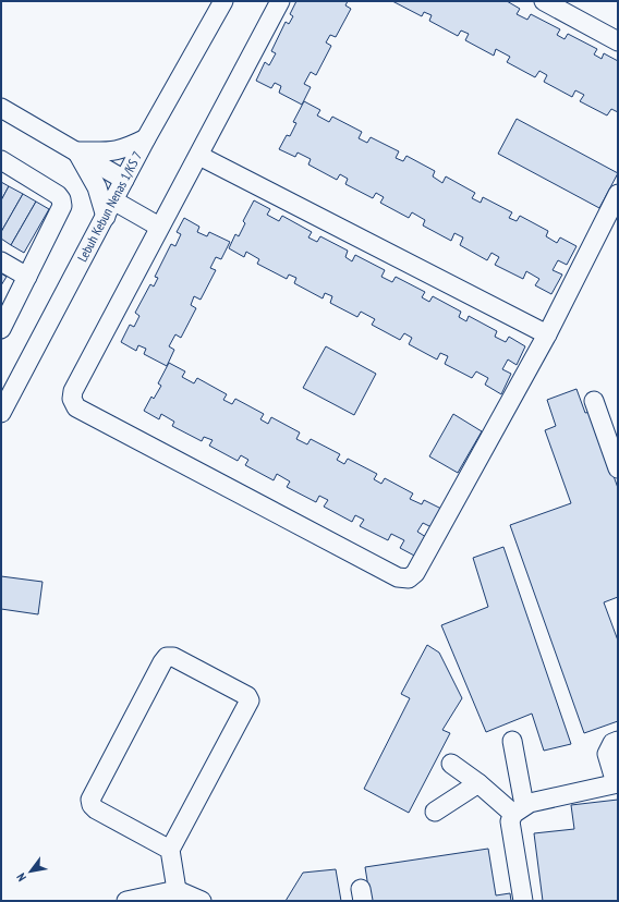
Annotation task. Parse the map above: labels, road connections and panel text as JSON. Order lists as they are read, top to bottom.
{
  "streets": {
    "street": ["Lebuh Kebun Nenas 1/KS 7"]
  },
  "north": "bottom left"
}
